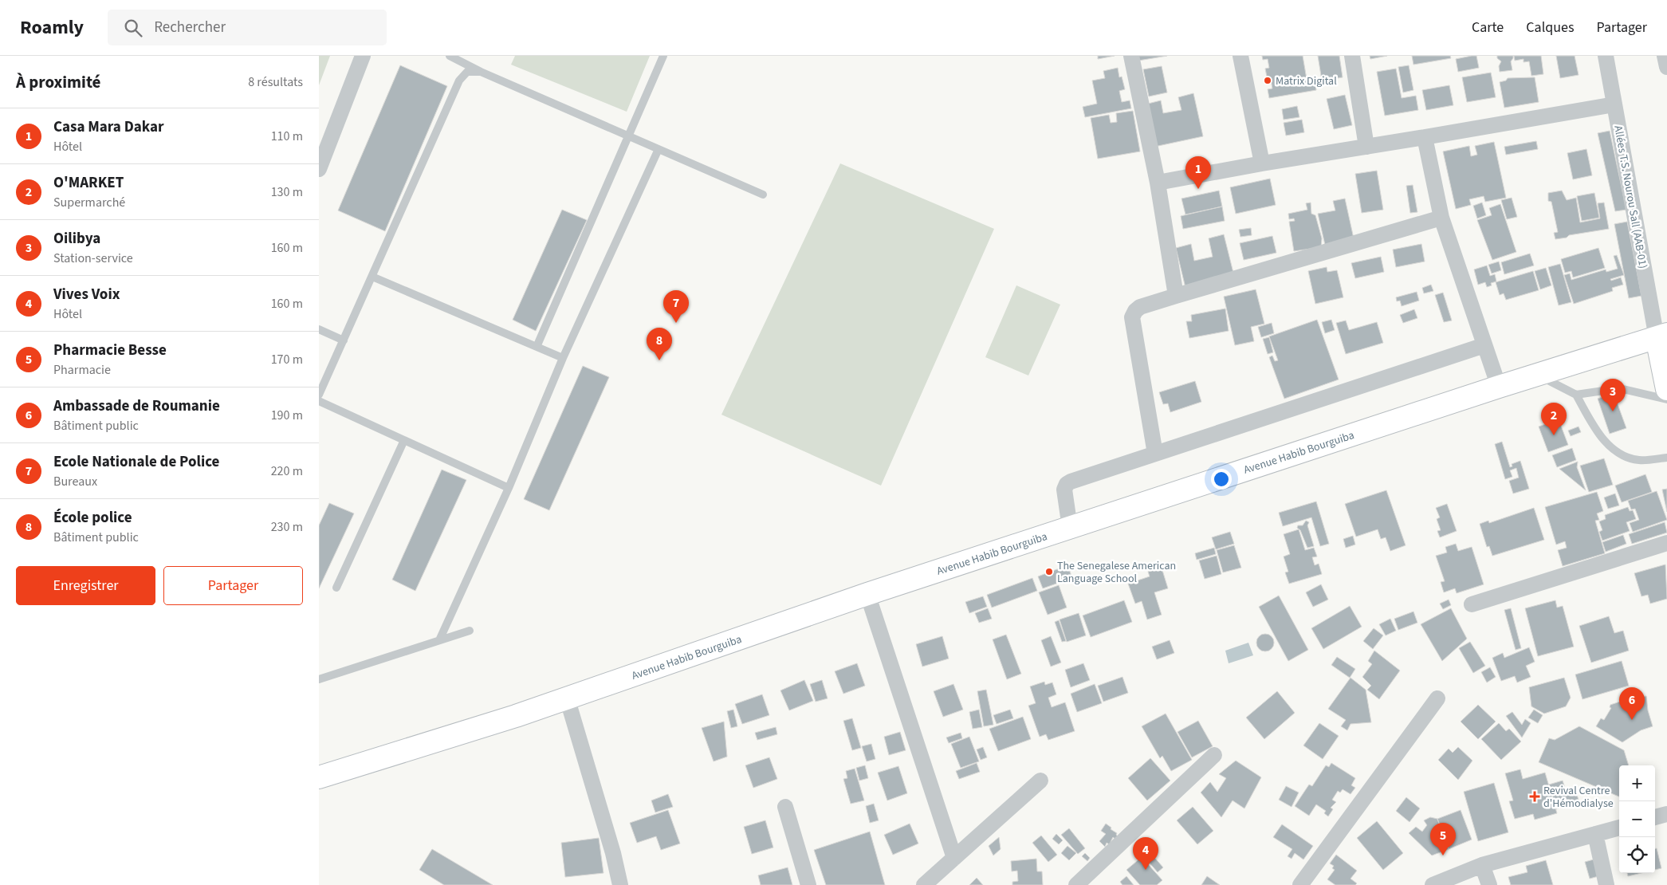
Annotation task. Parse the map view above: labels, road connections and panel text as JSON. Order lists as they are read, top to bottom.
{
  "streets": {
    "main road": ["Avenue Habib Bourguiba"],
    "street": ["Allées T.S. Nourou Sall (AAB-01)"]
  },
  "crossings": [
    ["Allées T.S. Nourou Sall (AAB-01)", "Avenue Habib Bourguiba"]
  ],
  "places": {
    "other": ["Matrix Digital", "The Senegalese American Language School"],
    "health": ["Revival Centre d'Hémodialyse"]
  },
  "page": {
    "header": "Roamly",
    "search": "Rechercher",
    "nav": ["Carte", "Calques", "Partager"],
    "heading": ["À proximité", "8 résultats"],
    "list": [
      {
        "mark": "1",
        "name": "Casa Mara Dakar",
        "note": "Hôtel",
        "value": "110 m"
      },
      {
        "mark": "2",
        "name": "O'MARKET",
        "note": "Supermarché",
        "value": "130 m"
      },
      {
        "mark": "3",
        "name": "Oilibya",
        "note": "Station-service",
        "value": "160 m"
      },
      {
        "mark": "4",
        "name": "Vives Voix",
        "note": "Hôtel",
        "value": "160 m"
      },
      {
        "mark": "5",
        "name": "Pharmacie Besse",
        "note": "Pharmacie",
        "value": "170 m"
      },
      {
        "mark": "6",
        "name": "Ambassade de Roumanie",
        "note": "Bâtiment public",
        "value": "190 m"
      },
      {
        "mark": "7",
        "name": "Ecole Nationale de Police",
        "note": "Bureaux",
        "value": "220 m"
      },
      {
        "mark": "8",
        "name": "École police",
        "note": "Bâtiment public",
        "value": "230 m"
      }
    ],
    "pins": [
      "1",
      "7",
      "8",
      "3",
      "2",
      "6",
      "5",
      "4"
    ],
    "buttons": ["Enregistrer", "Partager"],
    "map_buttons": ["+", "−"]
  }
}
